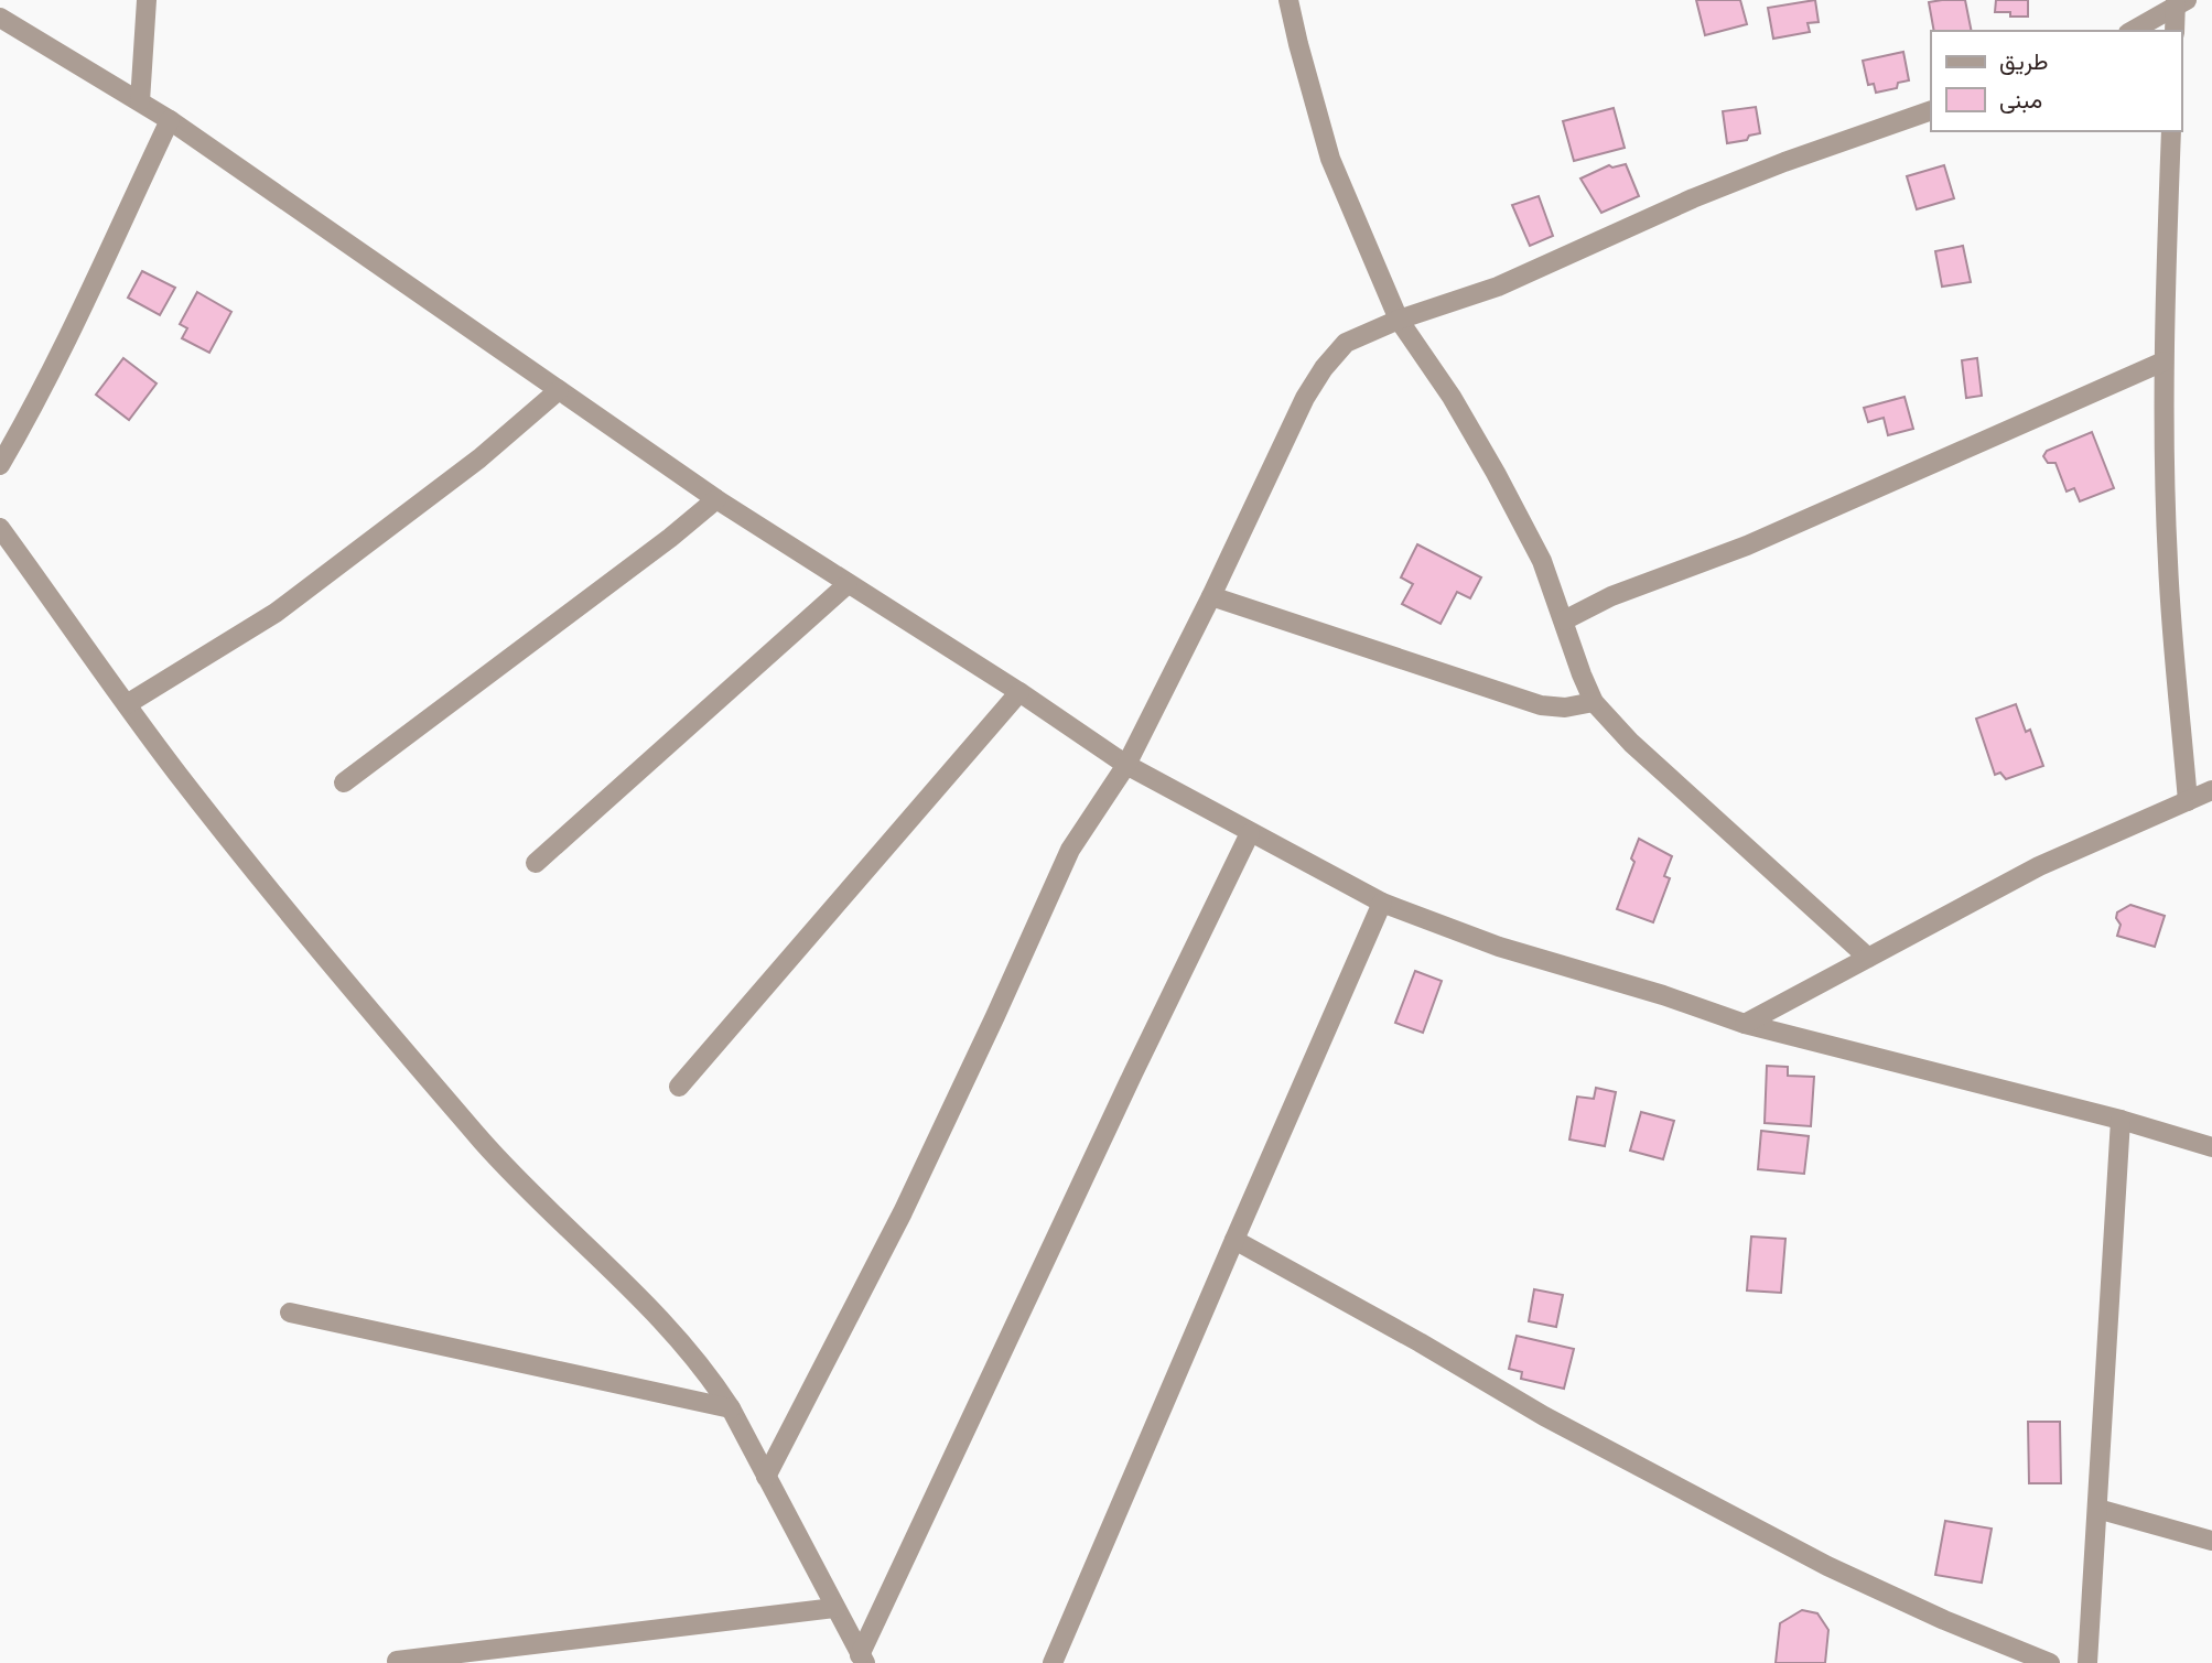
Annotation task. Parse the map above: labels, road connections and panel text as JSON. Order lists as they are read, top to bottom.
{
  "legend": ["طريق", "مبنى"]
}
